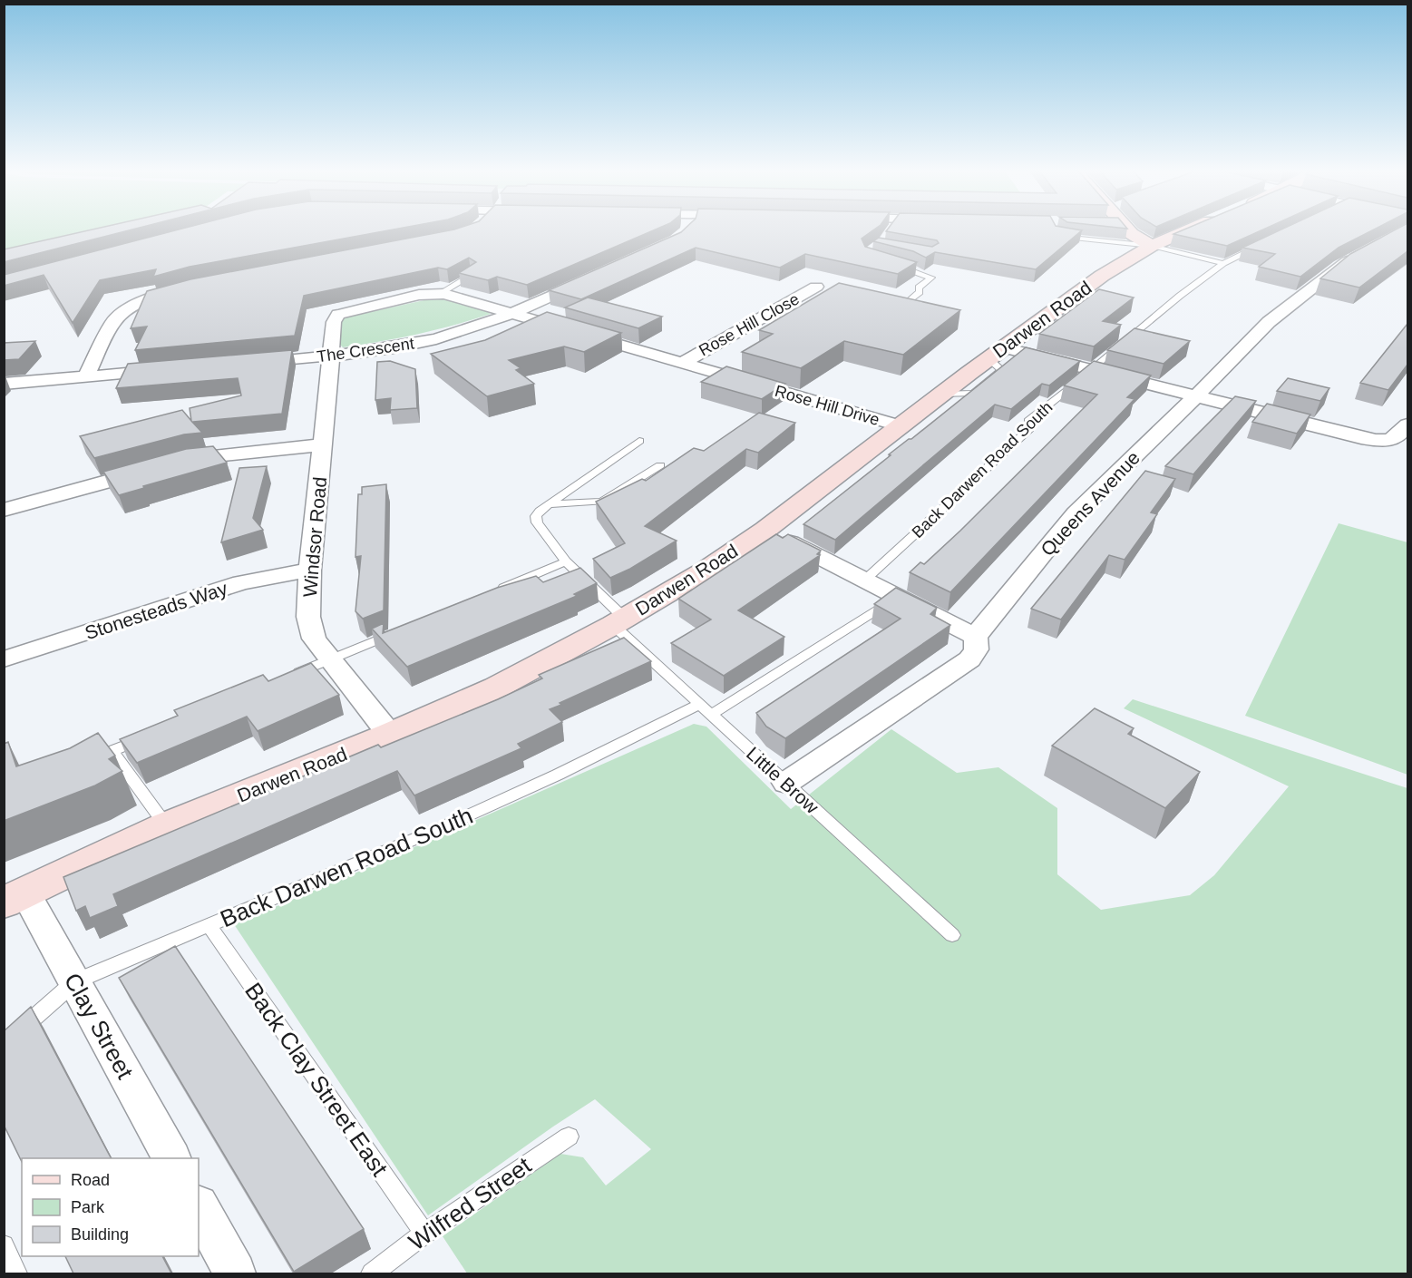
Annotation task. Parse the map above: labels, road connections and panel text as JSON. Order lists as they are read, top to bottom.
{
  "streets": {
    "main road": ["Darwen Road"],
    "street": [
      "Rose Hill Close",
      "The Crescent",
      "Rose Hill Drive",
      "Queens Avenue",
      "Windsor Road",
      "Stonesteads Way",
      "Clay Street"
    ],
    "lane": [
      "Back Darwen Road South",
      "Little Brow",
      "Back Clay Street East",
      "Wilfred Street"
    ]
  },
  "crossings": [
    ["Darwen Road", "Rose Hill Drive"],
    ["Darwen Road", "Windsor Road"],
    ["Darwen Road", "Little Brow"],
    ["Darwen Road", "Clay Street"],
    ["Rose Hill Close", "Rose Hill Drive"],
    ["The Crescent", "Rose Hill Drive"],
    ["The Crescent", "Windsor Road"],
    ["Rose Hill Drive", "Windsor Road"],
    ["Back Darwen Road South", "Little Brow"],
    ["Back Darwen Road South", "Clay Street"],
    ["Back Darwen Road South", "Back Clay Street East"],
    ["Queens Avenue", "Little Brow"],
    ["Windsor Road", "Stonesteads Way"],
    ["Back Clay Street East", "Wilfred Street"]
  ],
  "legend": ["Road", "Park", "Building"]
}
